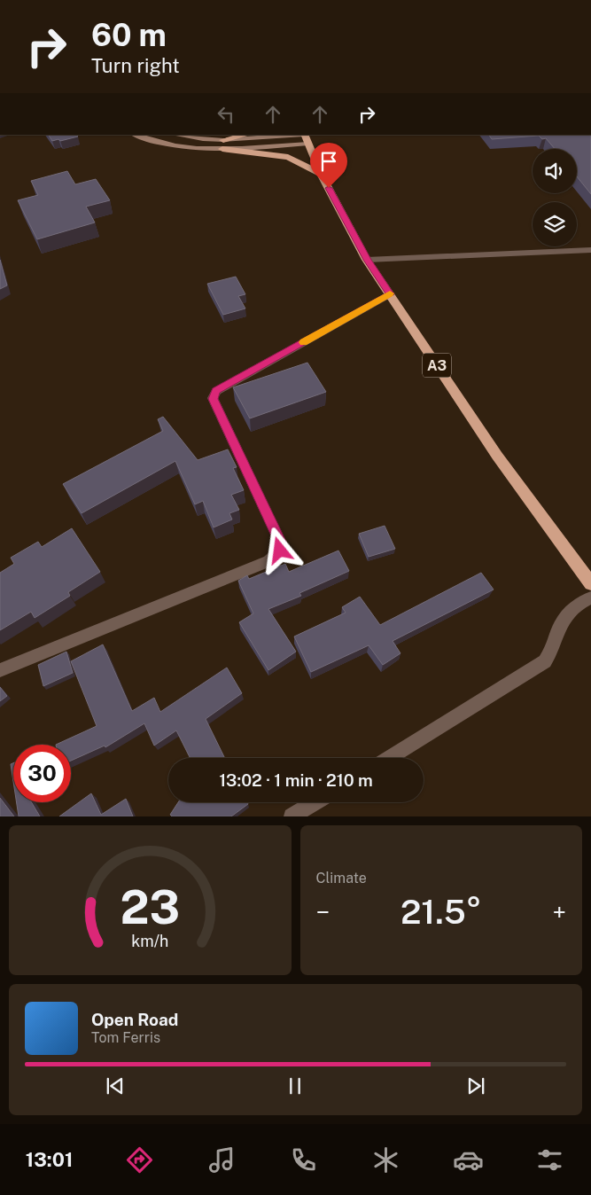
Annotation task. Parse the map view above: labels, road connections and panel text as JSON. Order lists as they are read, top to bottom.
{
  "streets": {
    "highway": ["A3"]
  },
  "page": {
    "turn": ["60 m", "Turn right"],
    "limit": "30",
    "trip": "13:02 · 1 min · 210 m",
    "tile": "Climate",
    "heat": ["−", "21.5°", "+"],
    "song": ["Open Road", "Tom Ferris"],
    "tabs": "13:01",
    "gauge": ["23", "km/h"]
  }
}
